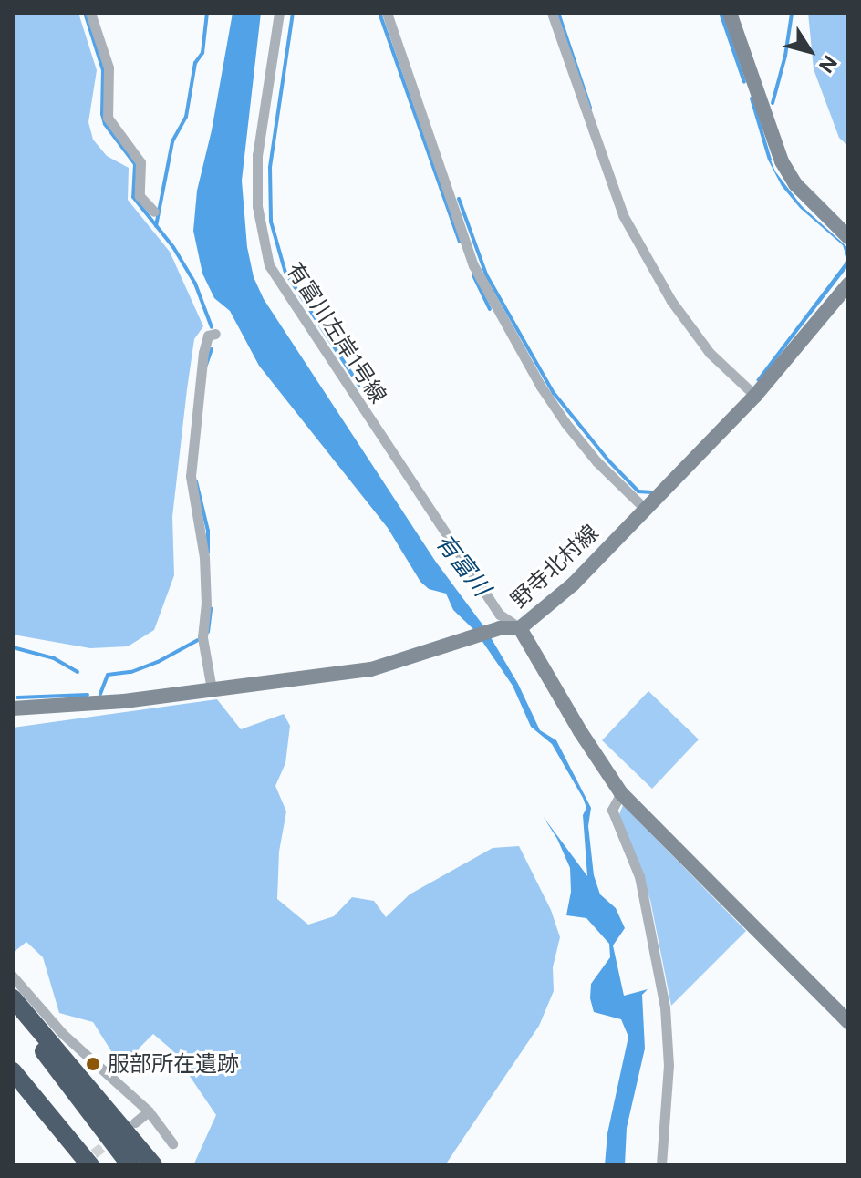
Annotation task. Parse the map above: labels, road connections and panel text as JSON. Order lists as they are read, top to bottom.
{
  "streets": {
    "street": ["有富川左岸1号線", "野寺北村線"]
  },
  "crossings": [
    ["有富川左岸1号線", "野寺北村線"]
  ],
  "water": ["有富川"],
  "places": ["服部所在遺跡"],
  "north": "bottom right"
}
